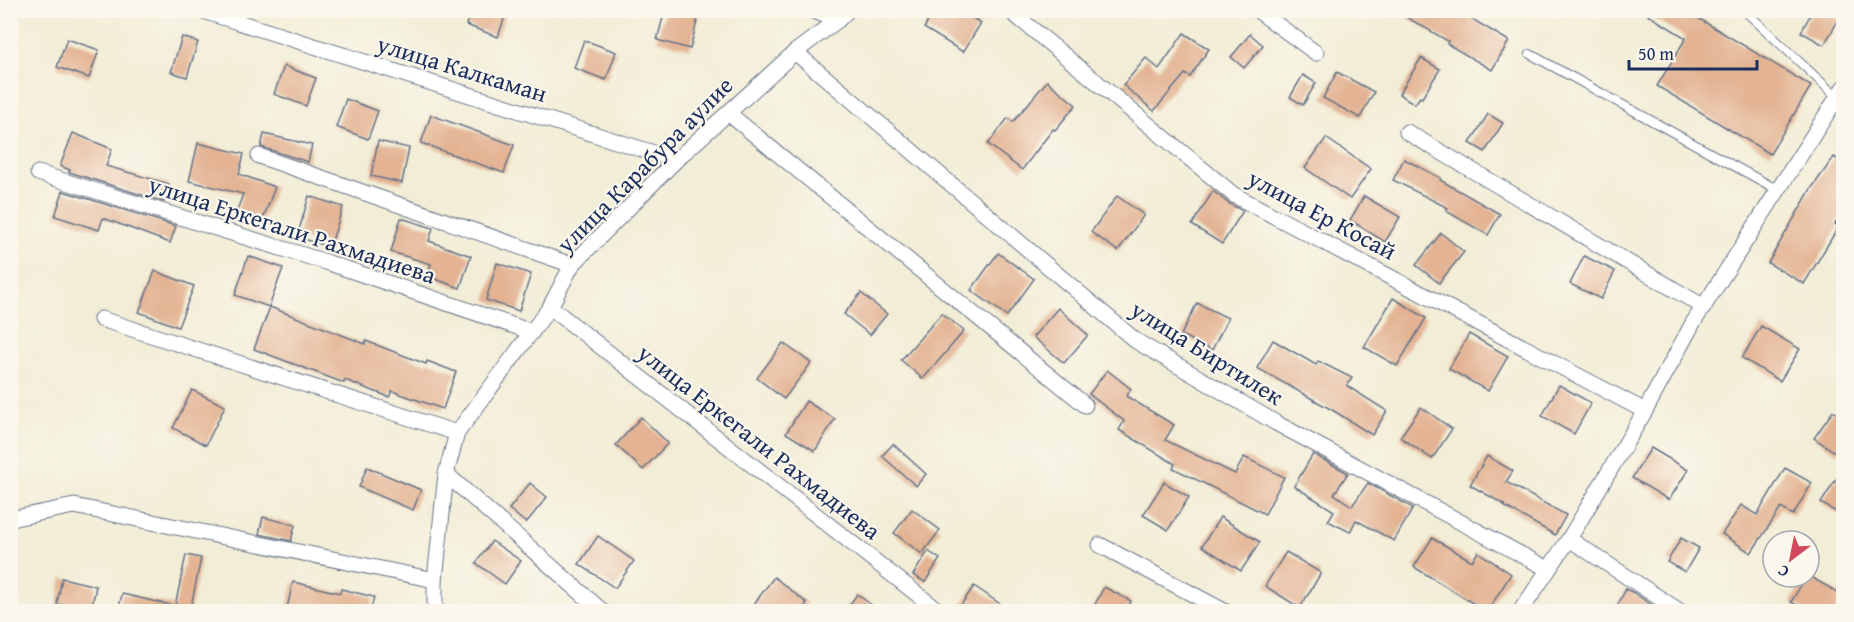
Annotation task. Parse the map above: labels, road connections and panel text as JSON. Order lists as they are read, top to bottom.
{
  "streets": {
    "street": [
      "улица Калкаман",
      "улица Карабура аулие",
      "улица Ер Косай",
      "улица Еркегали Рахмадиева",
      "улица Биртилек"
    ]
  },
  "crossings": [
    ["улица Калкаман", "улица Карабура аулие"],
    ["улица Карабура аулие", "улица Еркегали Рахмадиева"],
    ["улица Карабура аулие", "улица Биртилек"]
  ],
  "scale_bar": "50 m",
  "north": "bottom left"
}
